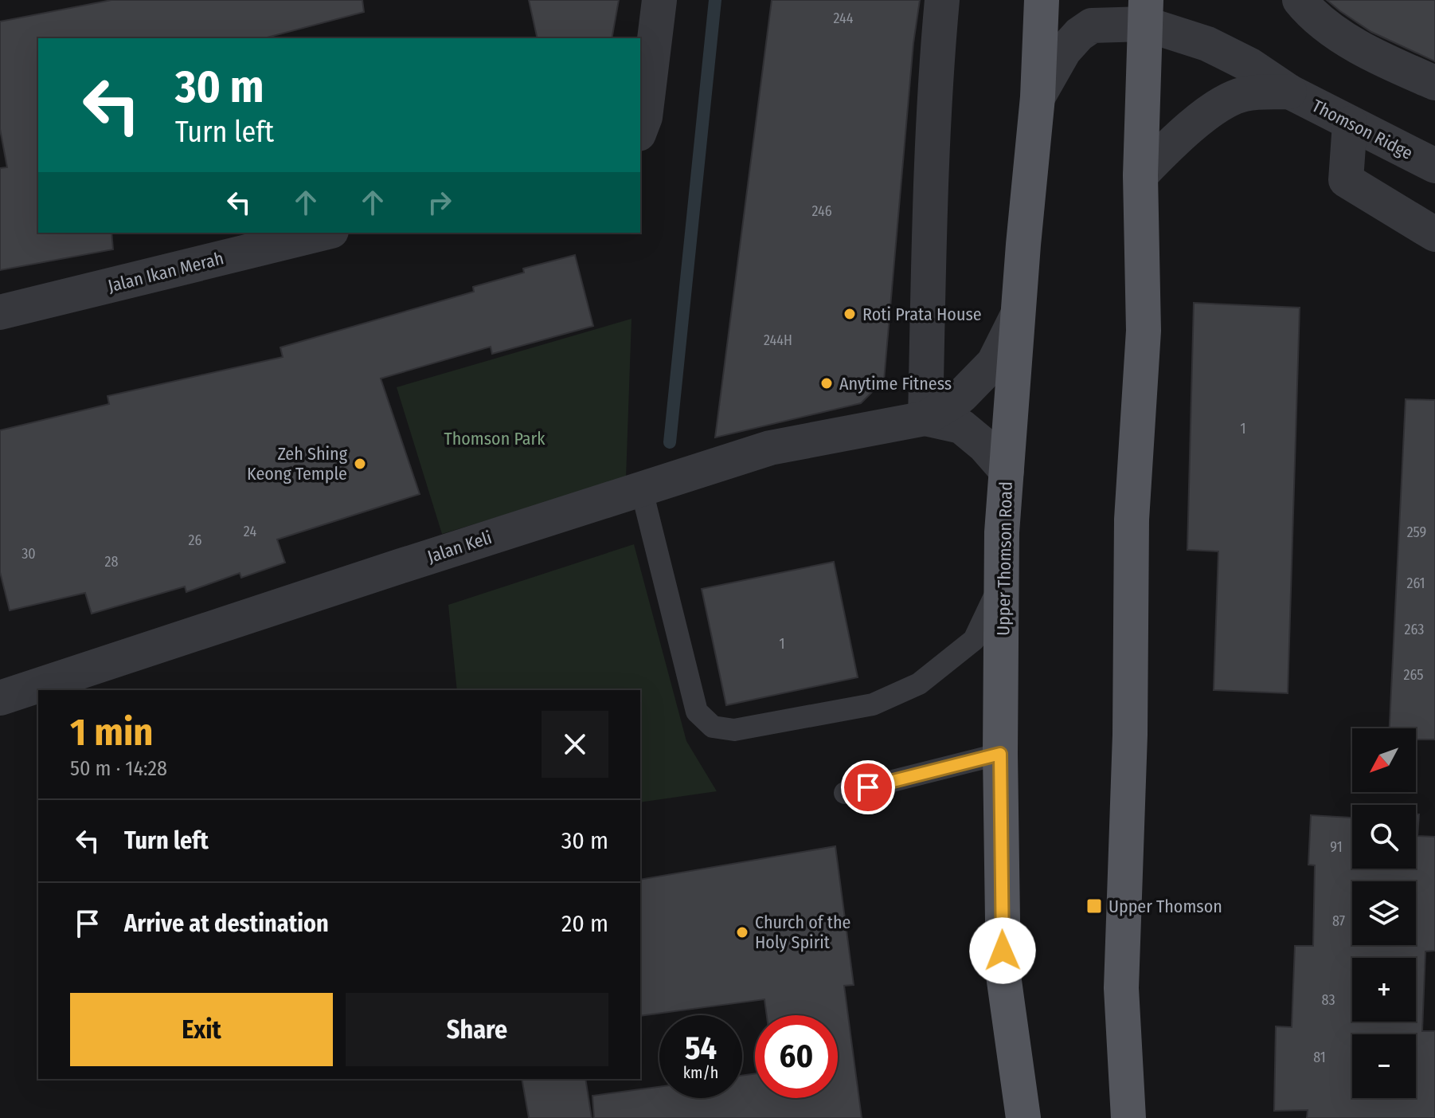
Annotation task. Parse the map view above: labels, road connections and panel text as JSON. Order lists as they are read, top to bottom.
{
  "streets": {
    "main road": ["Upper Thomson Road"],
    "street": ["Thomson Ridge", "Jalan Ikan Merah", "Jalan Keli"]
  },
  "crossings": [
    ["Thomson Ridge", "Upper Thomson Road"]
  ],
  "parks": ["Thomson Park"],
  "places": {
    "other": [
      "Roti Prata House",
      "Anytime Fitness",
      "Zeh Shing Keong Temple",
      "Church of the Holy Spirit"
    ],
    "transit": ["Upper Thomson"]
  },
  "house_numbers": [
    "244",
    "246",
    "244H",
    "1",
    "24",
    "259",
    "26",
    "30",
    "28",
    "261",
    "263",
    "1",
    "265",
    "91",
    "87",
    "83",
    "81"
  ],
  "north": "bottom left",
  "page": {
    "turn": ["30 m", "Turn left"],
    "heading": ["1 min", "50 m · 14:28"],
    "map_buttons": ["+", "−"],
    "list": [
      {
        "name": "Turn left",
        "value": "30 m"
      },
      {
        "name": "Arrive at destination",
        "value": "20 m"
      }
    ],
    "buttons": ["Exit", "Share"],
    "speed": "54 km/h",
    "limit": "60"
  }
}
